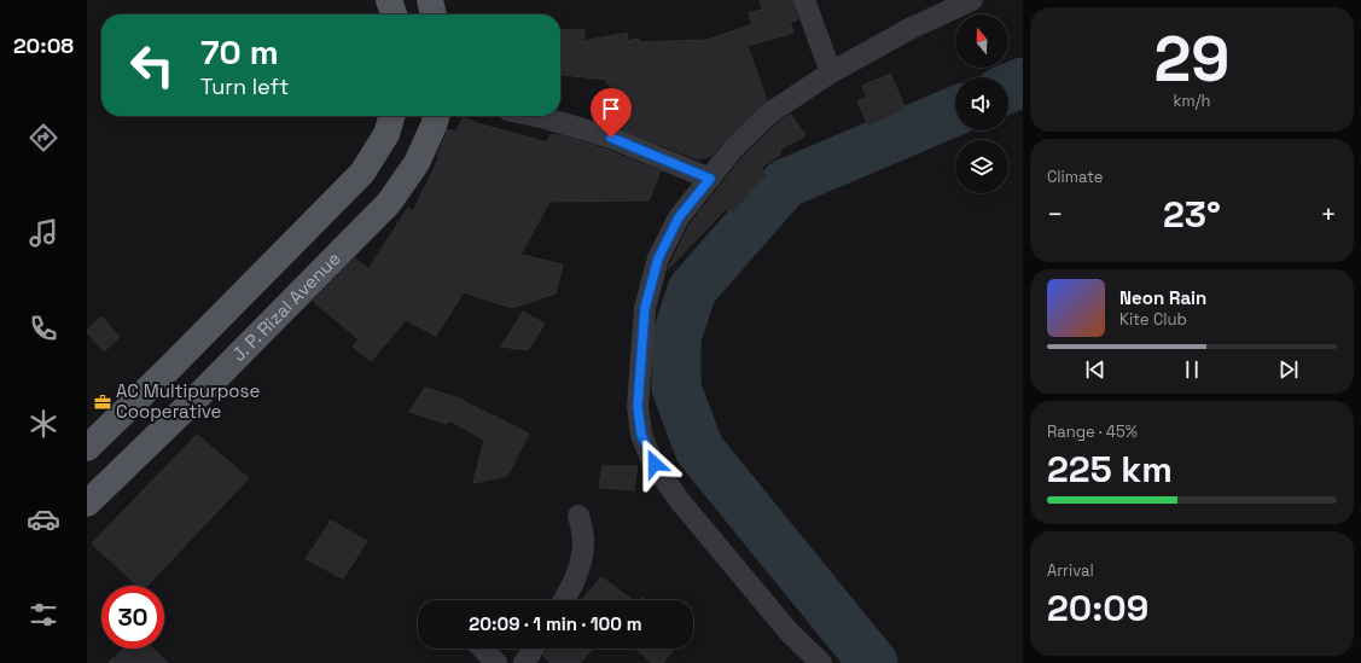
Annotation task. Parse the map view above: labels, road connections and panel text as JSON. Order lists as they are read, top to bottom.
{
  "streets": {
    "main road": ["J. P. Rizal Avenue"]
  },
  "places": {
    "office": ["AC Multipurpose Cooperative"]
  },
  "north": "top",
  "page": {
    "tabs": "20:08",
    "tile": [
      ["29", "km/h"],
      "Climate",
      ["Range · 45%", "225 km"],
      ["Arrival", "20:09"]
    ],
    "turn": ["70 m", "Turn left"],
    "heat": ["−", "23°", "+"],
    "song": ["Neon Rain", "Kite Club"],
    "limit": "30",
    "trip": "20:09 · 1 min · 100 m"
  }
}
